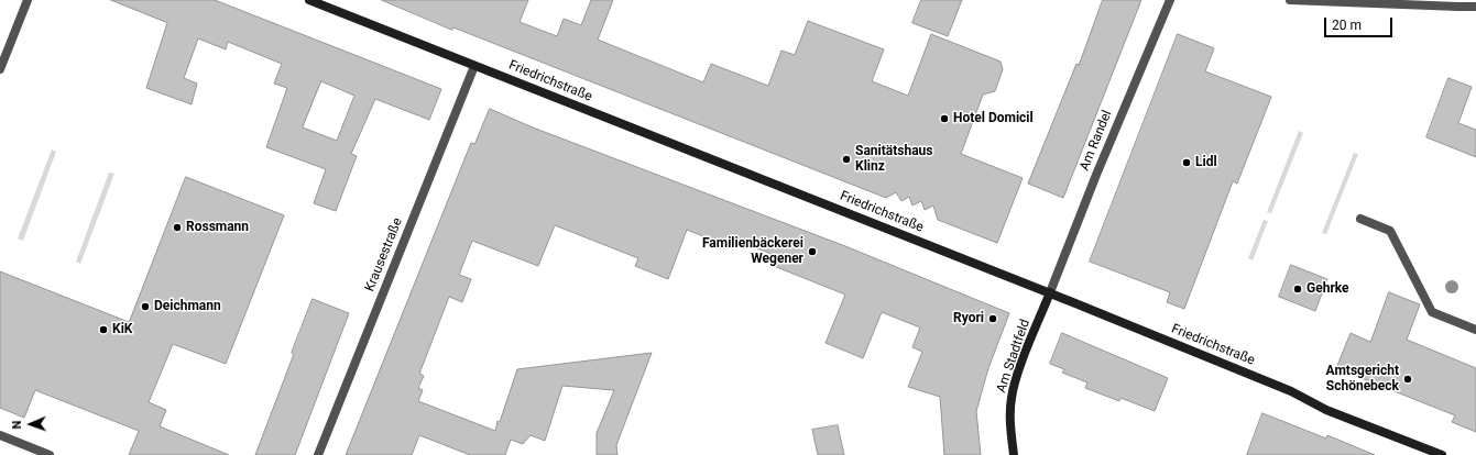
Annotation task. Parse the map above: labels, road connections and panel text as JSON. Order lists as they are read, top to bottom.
{
  "streets": {
    "street": [
      "Friedrichstraße",
      "Am Randel",
      "Krausestraße",
      "Am Stadtfeld"
    ]
  },
  "crossings": [
    ["Friedrichstraße", "Am Randel"],
    ["Friedrichstraße", "Krausestraße"],
    ["Friedrichstraße", "Am Stadtfeld"],
    ["Am Randel", "Am Stadtfeld"]
  ],
  "places": [
    "Hotel Domicil",
    "Sanitätshaus Klinz",
    "Lidl",
    "Rossmann",
    "Familienbäckerei Wegener",
    "Gehrke",
    "Deichmann",
    "Ryori",
    "KiK",
    "Amtsgericht Schönebeck"
  ],
  "scale_bar": "20 m",
  "north": "left"
}
